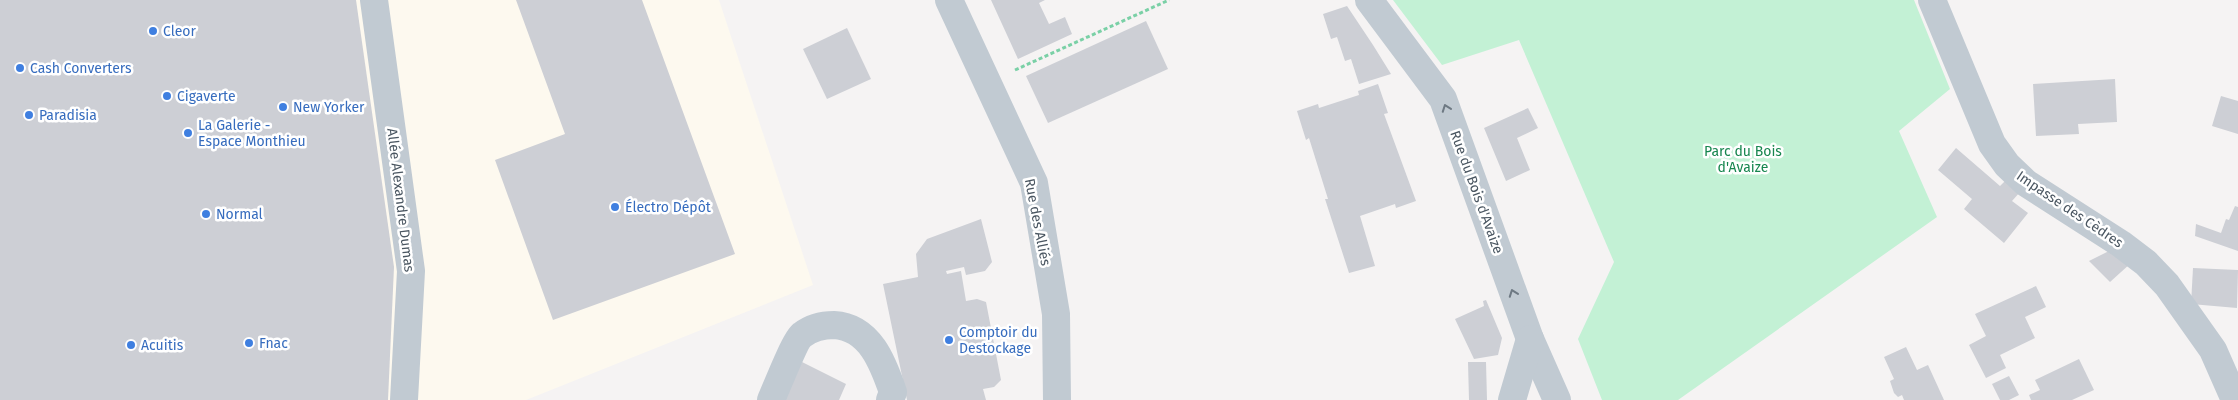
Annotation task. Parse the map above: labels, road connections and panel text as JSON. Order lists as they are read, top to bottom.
{
  "streets": {
    "street": [
      "Rue du Bois d'Avaize",
      "Allée Alexandre Dumas",
      "Impasse des Cèdres",
      "Rue des Alliés"
    ]
  },
  "one_way": ["Rue du Bois d'Avaize"],
  "parks": ["Parc du Bois d'Avaize"],
  "places": [
    "Cleor",
    "Cash Converters",
    "Cigaverte",
    "New Yorker",
    "Paradisia",
    "La Galerie - Espace Monthieu",
    "Électro Dépôt",
    "Normal",
    "Comptoir du Destockage",
    "Fnac",
    "Acuitis"
  ]
}
